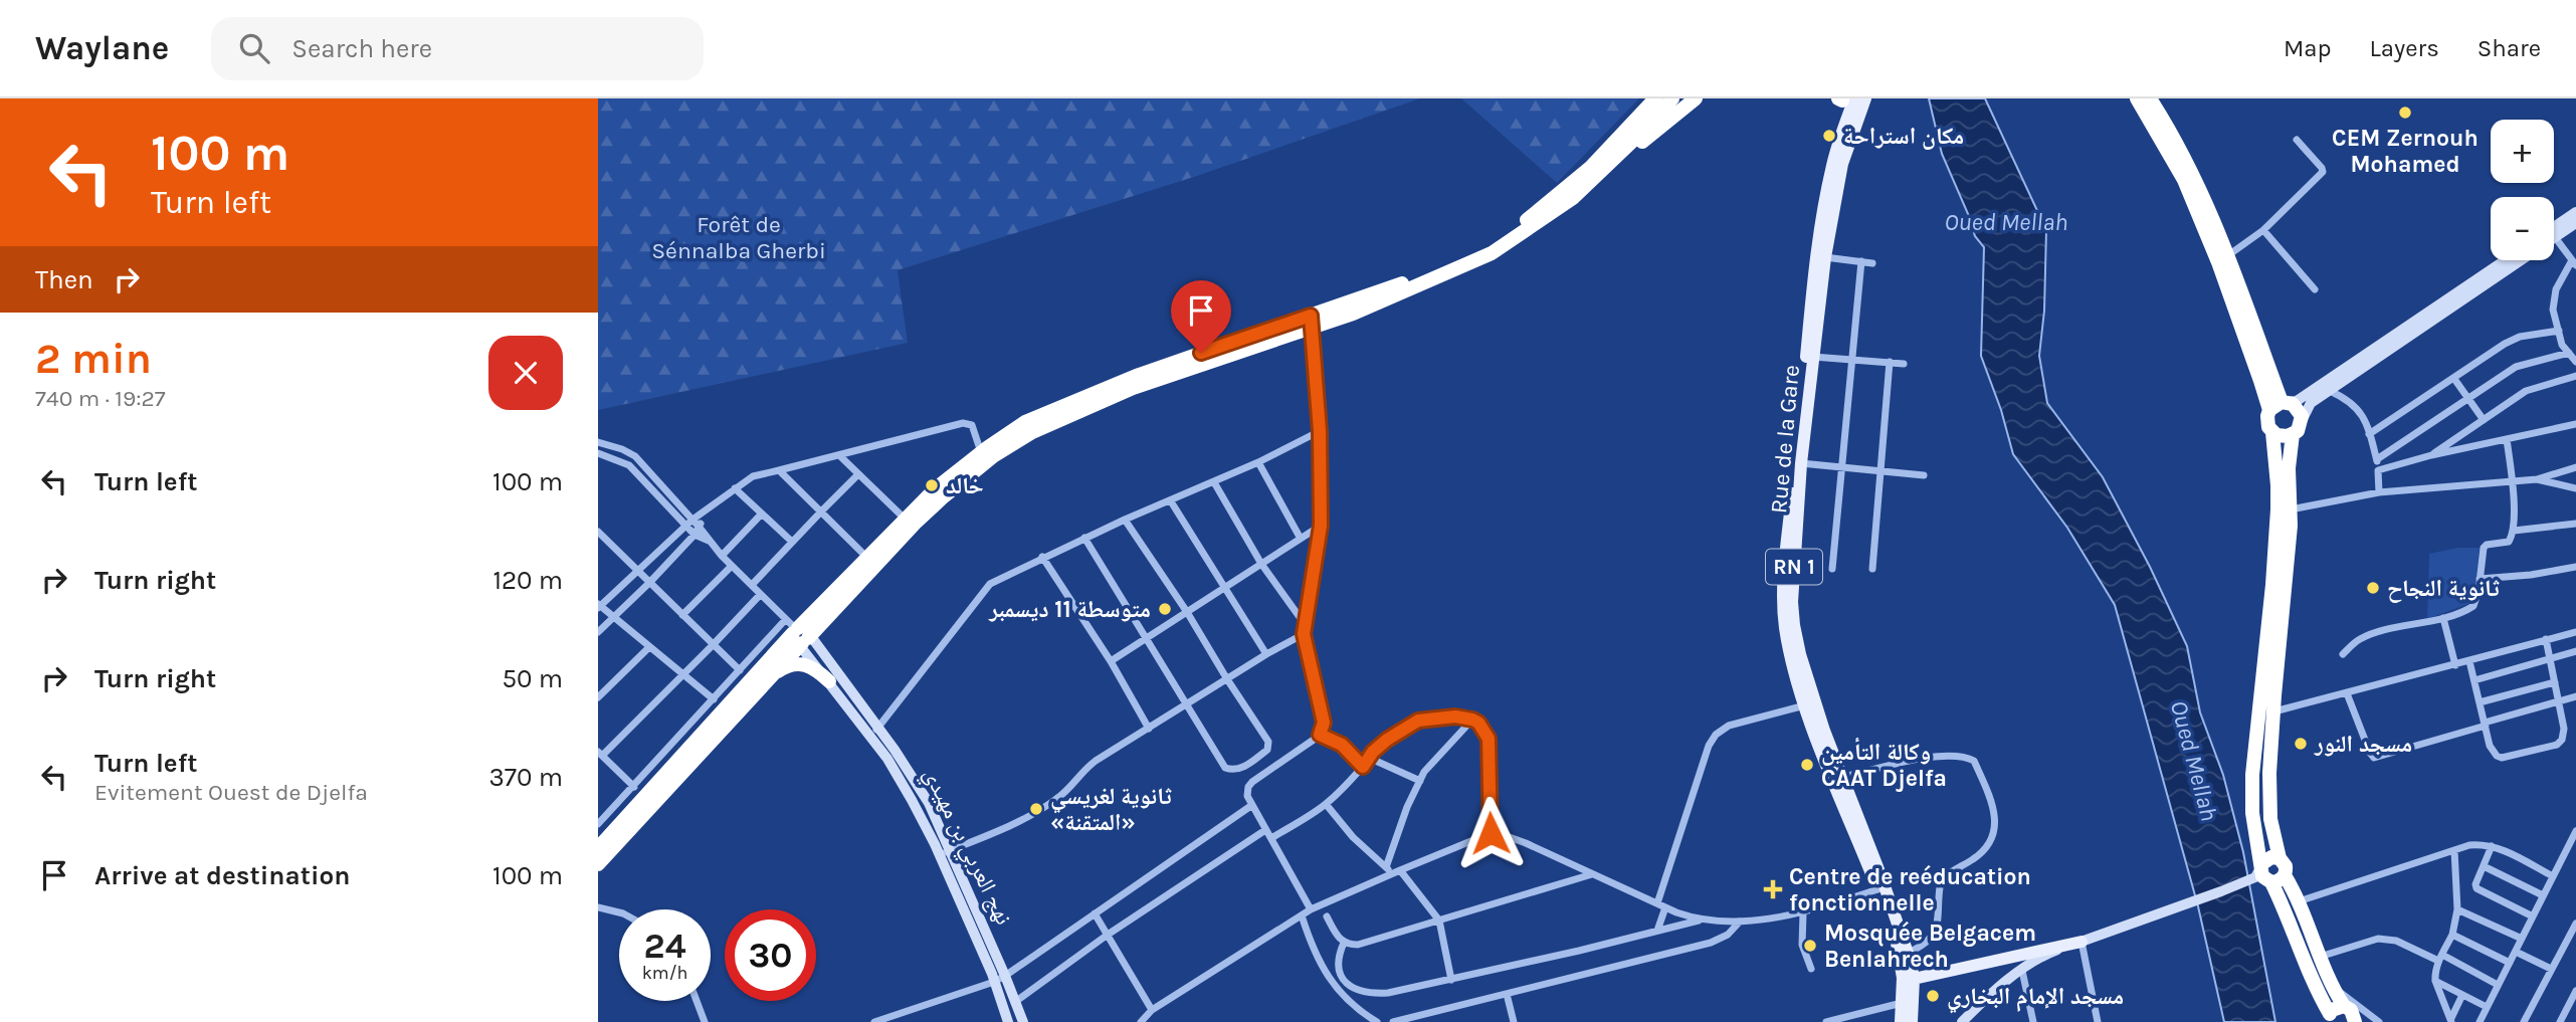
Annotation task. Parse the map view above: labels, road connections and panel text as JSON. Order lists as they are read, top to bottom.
{
  "streets": {
    "main road": ["Rue de la Gare", "RN 1", "نهج العربي بن مهيدي"]
  },
  "water": ["Oued Mellah"],
  "parks": ["Forêt de Sénnalba Gherbi"],
  "places": {
    "other": [
      "CEM Zernouh Mohamed",
      "مكان استراحة",
      "خالد",
      "ثانوية النجاح",
      "متوسطة 11 ديسمبر",
      "مسجد النور",
      "وكالة التأمين CAAT Djelfa",
      "ثانوية لغريسي «المتقنة»",
      "Mosquée Belgacem Benlahrech",
      "مسجد الإمام البخاري"
    ],
    "health": ["Centre de reéducation fonctionnelle"]
  },
  "page": {
    "header": "Waylane",
    "search": "Search here",
    "nav": ["Map", "Layers", "Share"],
    "turn": ["100 m", "Turn left"],
    "map_buttons": ["+", "−"],
    "then": "Then",
    "heading": ["2 min", "740 m · 19:27"],
    "list": [
      {
        "name": "Turn left",
        "value": "100 m"
      },
      {
        "name": "Turn right",
        "value": "120 m"
      },
      {
        "name": "Turn right",
        "value": "50 m"
      },
      {
        "name": "Turn left",
        "note": "Evitement Ouest de Djelfa",
        "value": "370 m"
      },
      {
        "name": "Arrive at destination",
        "value": "100 m"
      }
    ],
    "speed": "24 km/h",
    "limit": "30"
  }
}
